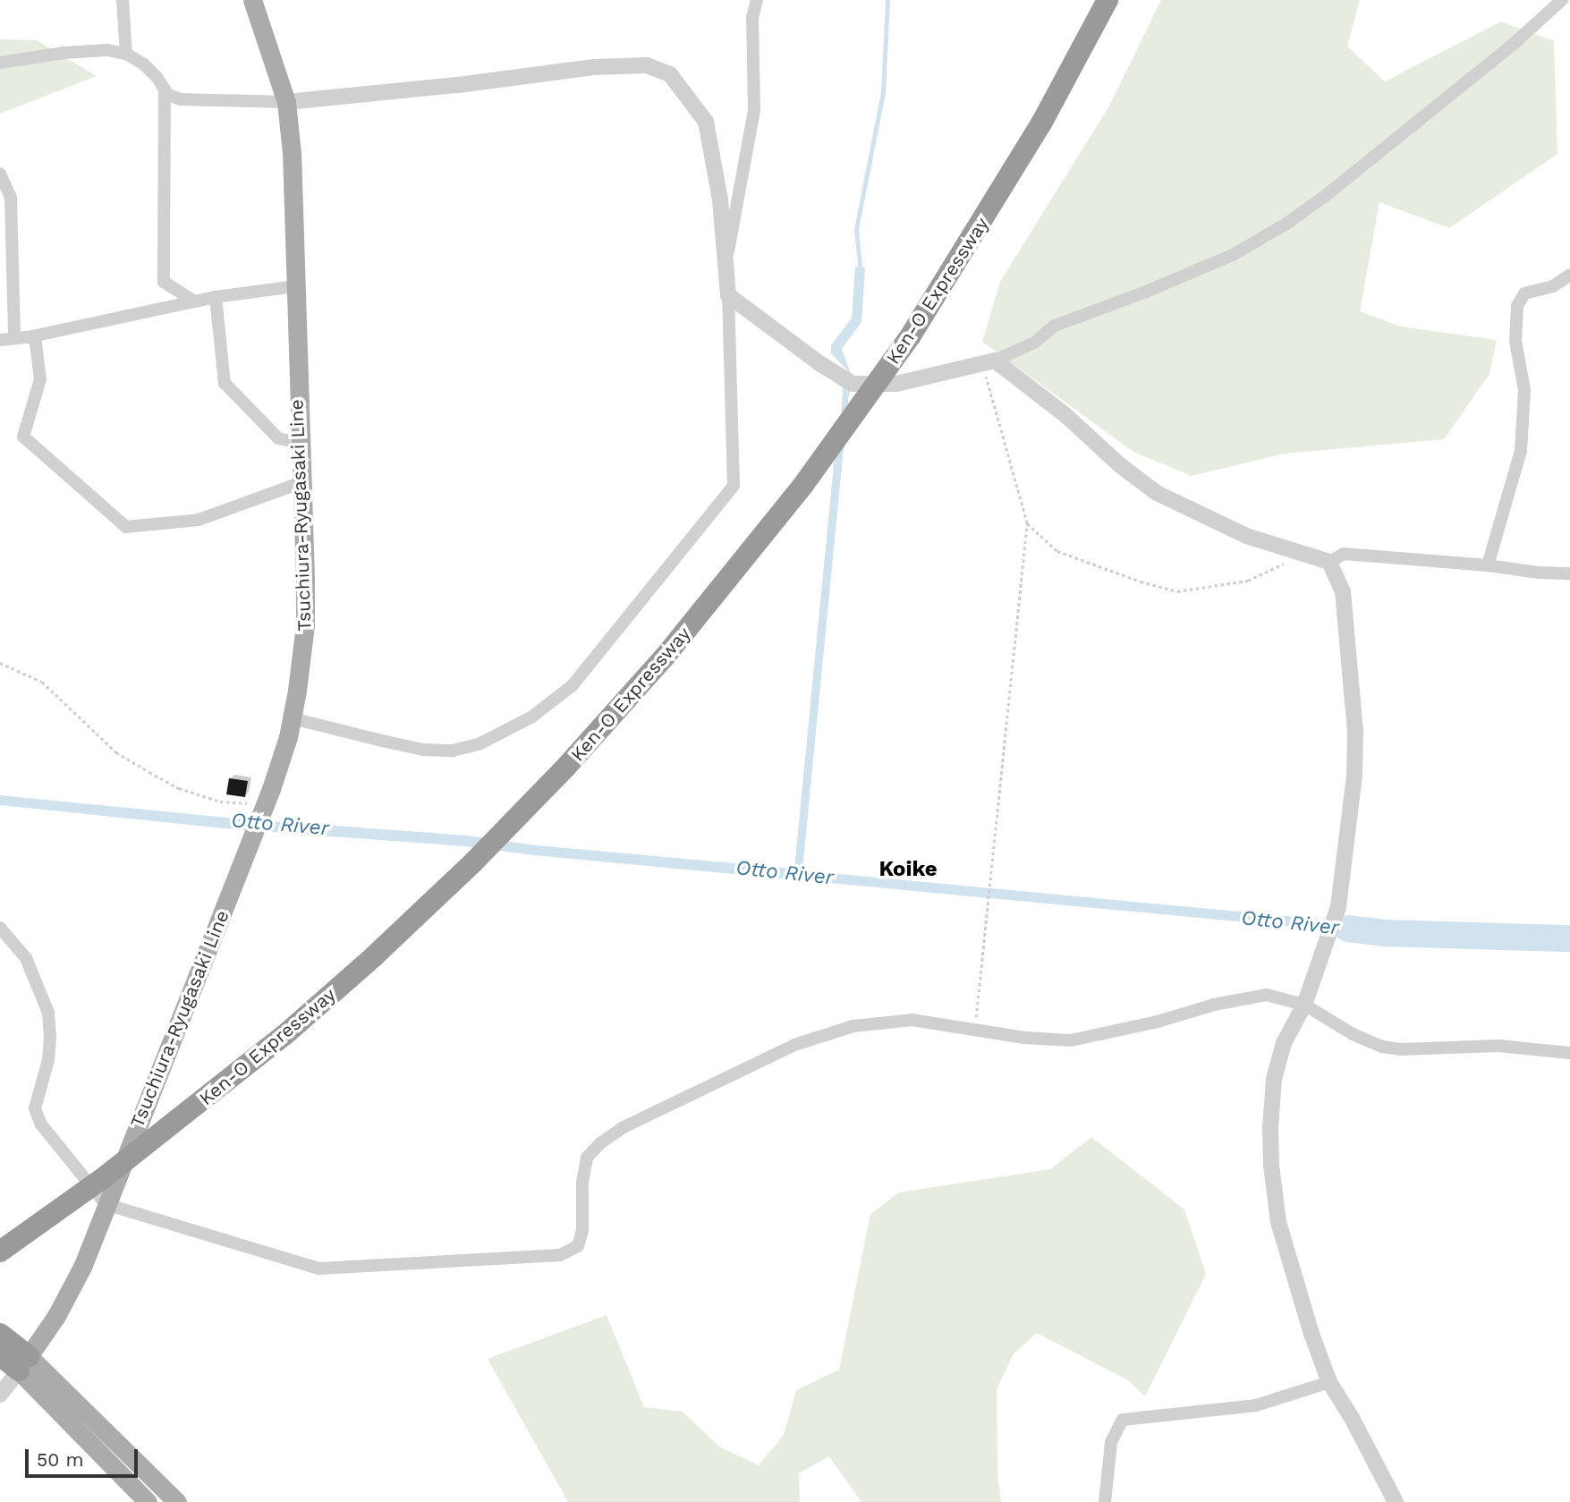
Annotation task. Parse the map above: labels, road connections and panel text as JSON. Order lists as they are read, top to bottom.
{
  "streets": {
    "highway": ["Ken-O Expressway"],
    "main road": ["Tsuchiura-Ryugasaki Line"]
  },
  "districts": ["Koike"],
  "water": ["Otto River"],
  "scale_bar": "50 m"
}
